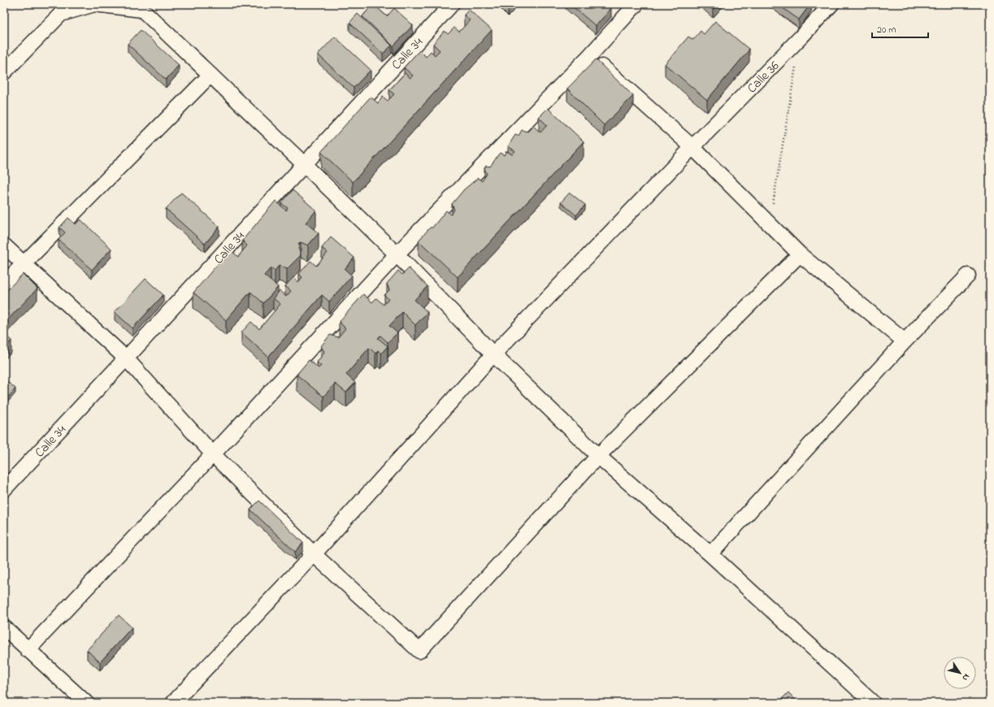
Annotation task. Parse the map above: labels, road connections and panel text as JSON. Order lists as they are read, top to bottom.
{
  "streets": {
    "street": ["Calle 34", "Calle 36"]
  },
  "scale_bar": "20 m",
  "north": "bottom right"
}
